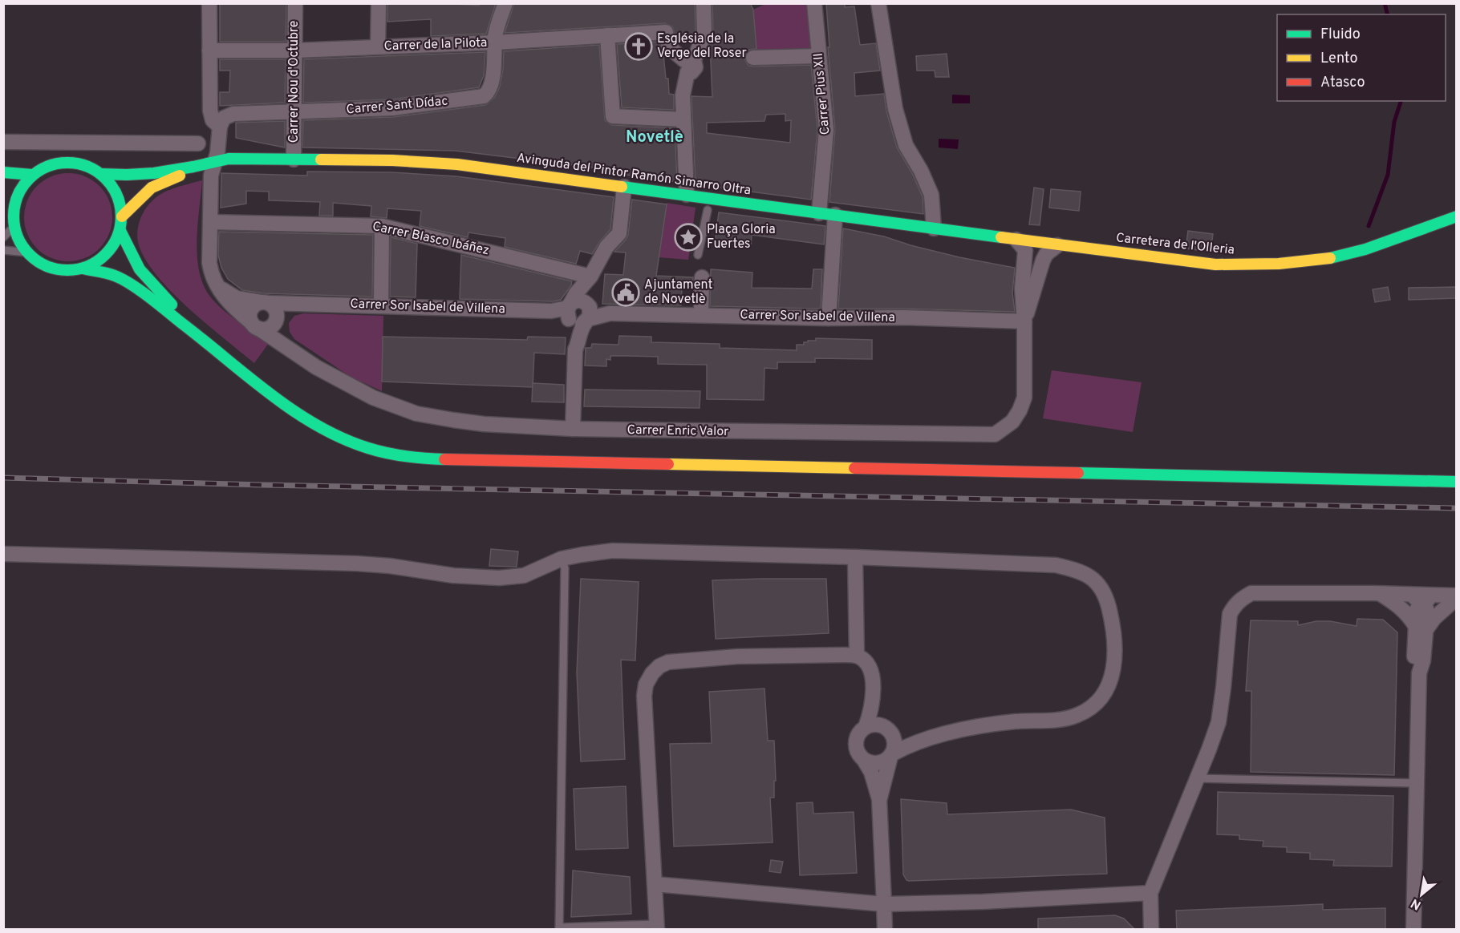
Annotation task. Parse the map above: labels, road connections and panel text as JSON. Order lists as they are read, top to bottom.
{
  "streets": {
    "main road": ["Avinguda del Pintor Ramón Simarro Oltra", "Carretera de l'Olleria"],
    "street": [
      "Carrer de la Pilota",
      "Carrer Nou d'Octubre",
      "Carrer Pius XII",
      "Carrer Sant Dídac",
      "Carrer Blasco Ibáñez",
      "Carrer Sor Isabel de Villena",
      "Carrer Enric Valor"
    ]
  },
  "crossings": [
    ["Carrer de la Pilota", "Carrer Nou d'Octubre"],
    ["Carrer de la Pilota", "Carrer Sant Dídac"],
    ["Carrer Nou d'Octubre", "Carrer Sant Dídac"],
    ["Carrer Nou d'Octubre", "Avinguda del Pintor Ramón Simarro Oltra"],
    ["Carrer Pius XII", "Avinguda del Pintor Ramón Simarro Oltra"],
    ["Carrer Sant Dídac", "Carrer Enric Valor"],
    ["Avinguda del Pintor Ramón Simarro Oltra", "Carretera de l'Olleria"],
    ["Avinguda del Pintor Ramón Simarro Oltra", "Carrer Enric Valor"],
    ["Carrer Blasco Ibáñez", "Carrer Enric Valor"],
    ["Carretera de l'Olleria", "Carrer Enric Valor"],
    ["Carrer Sor Isabel de Villena", "Carrer Enric Valor"]
  ],
  "districts": ["Novetlè"],
  "places": {
    "church": ["Església de la Verge del Roser"],
    "place": ["Plaça Gloria Fuertes"],
    "public building": ["Ajuntament de Novetlè"]
  },
  "legend": ["Fluido", "Lento", "Atasco"],
  "north": "bottom left"
}
